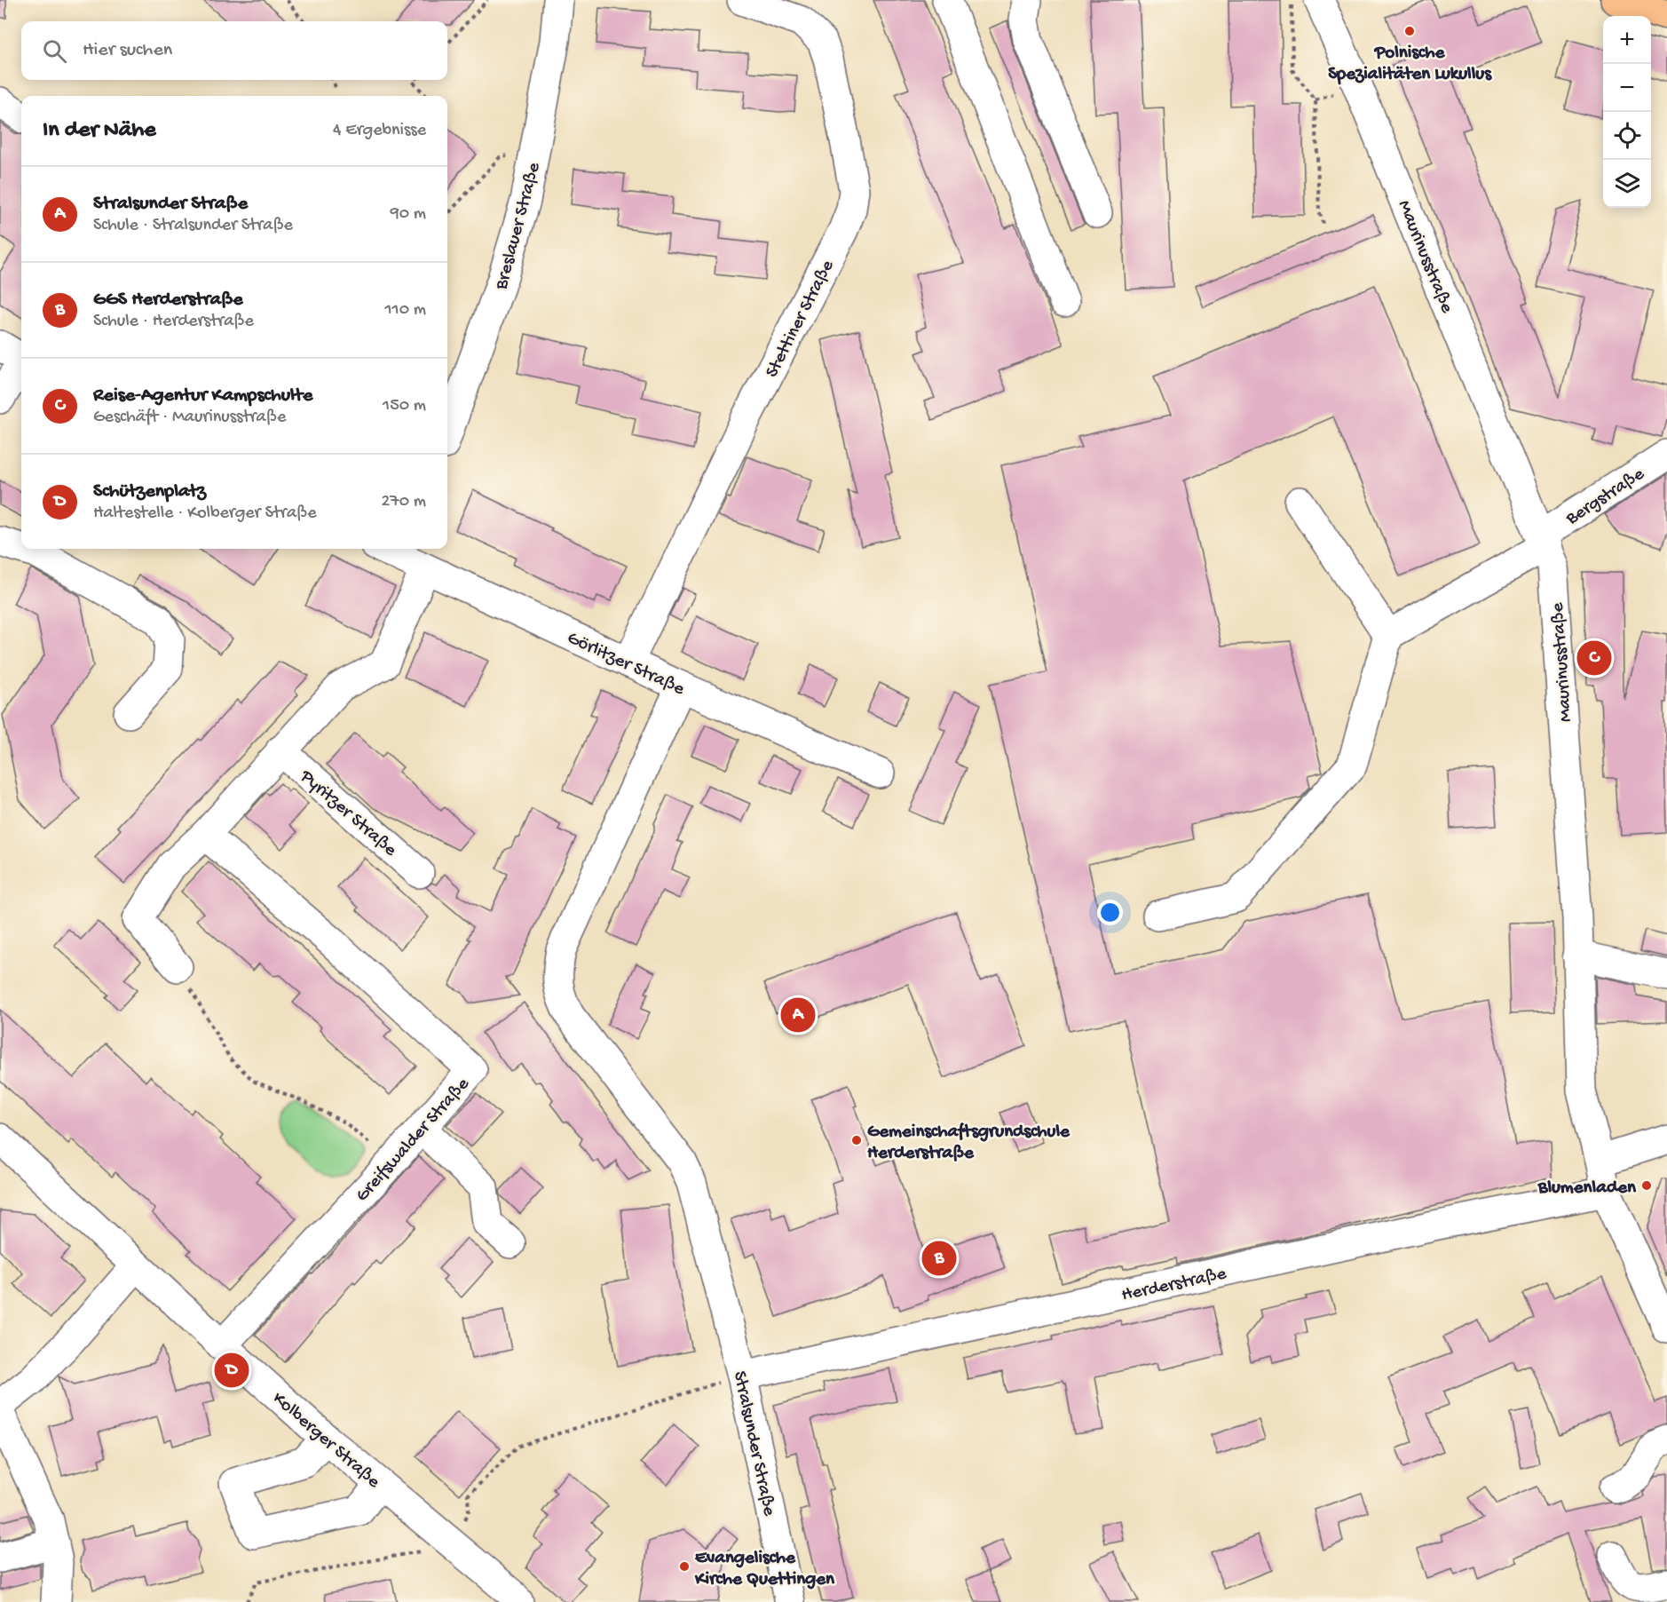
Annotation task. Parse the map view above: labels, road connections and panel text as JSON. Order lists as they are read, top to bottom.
{
  "streets": {
    "street": [
      "Breslauer Straße",
      "Maurinusstraße",
      "Stettiner Straße",
      "Bergstraße",
      "Görlitzer Straße",
      "Pyritzer Straße",
      "Greifswalder Straße",
      "Herderstraße",
      "Kolberger Straße",
      "Stralsunder Straße"
    ]
  },
  "crossings": [
    ["Maurinusstraße", "Bergstraße"],
    ["Maurinusstraße", "Herderstraße"],
    ["Stettiner Straße", "Görlitzer Straße"],
    ["Görlitzer Straße", "Stralsunder Straße"],
    ["Greifswalder Straße", "Kolberger Straße"],
    ["Herderstraße", "Stralsunder Straße"]
  ],
  "places": [
    "Polnische Spezialitäten Lukullus",
    "Gemeinschaftsgrundschule Herderstraße",
    "Blumenladen",
    "Evangelische Kirche Quettingen"
  ],
  "page": {
    "map_buttons": ["+", "−"],
    "search": "Hier suchen",
    "heading": ["In der Nähe", "4 Ergebnisse"],
    "list": [
      {
        "mark": "A",
        "name": "Stralsunder Straße",
        "note": "Schule · Stralsunder Straße",
        "value": "90 m"
      },
      {
        "mark": "B",
        "name": "GGS Herderstraße",
        "note": "Schule · Herderstraße",
        "value": "110 m"
      },
      {
        "mark": "C",
        "name": "Reise-Agentur Kampschulte",
        "note": "Geschäft · Maurinusstraße",
        "value": "150 m"
      },
      {
        "mark": "D",
        "name": "Schützenplatz",
        "note": "Haltestelle · Kolberger Straße",
        "value": "270 m"
      }
    ],
    "pins": [
      "C",
      "A",
      "B",
      "D"
    ]
  }
}
